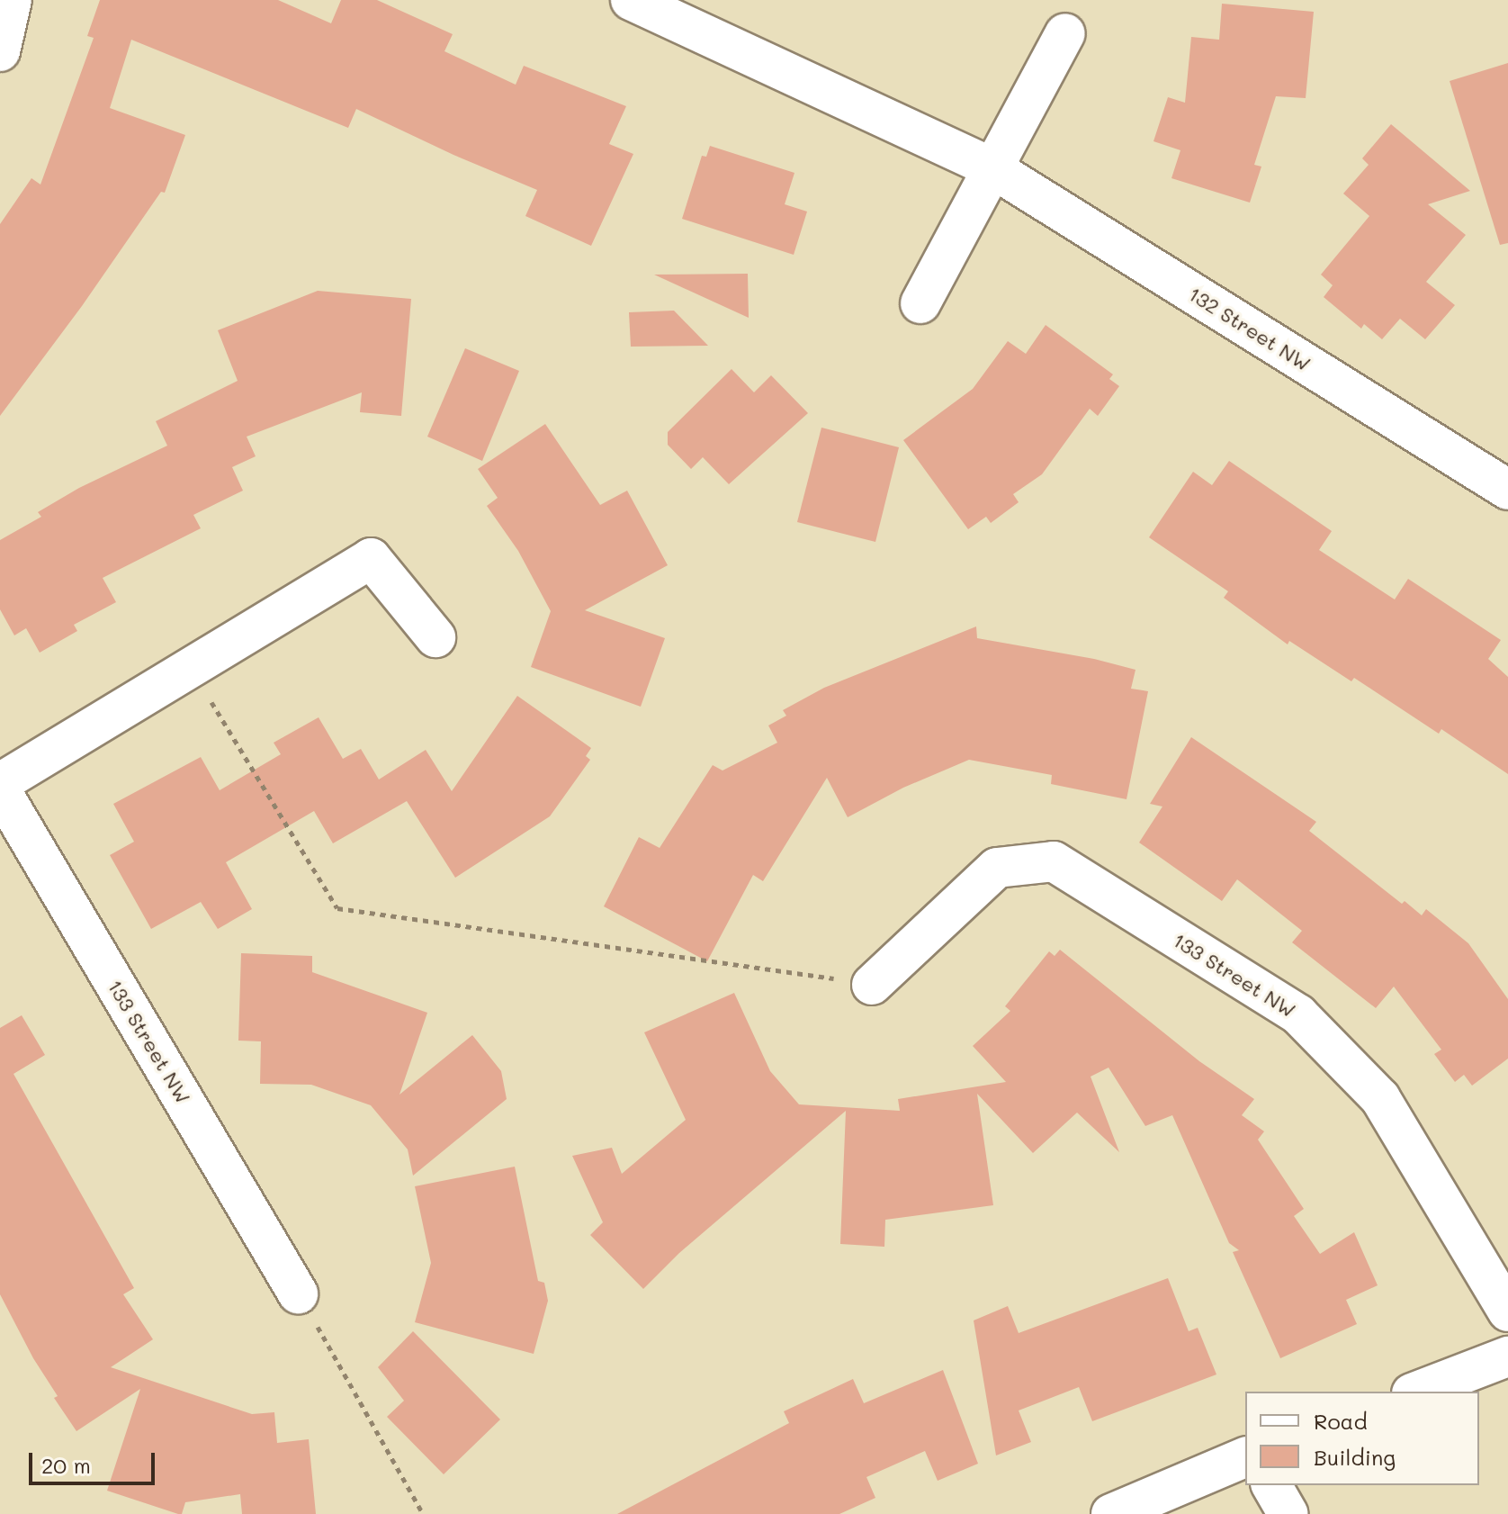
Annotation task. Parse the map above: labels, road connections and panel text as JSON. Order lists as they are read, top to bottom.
{
  "streets": {
    "street": ["132 Street NW", "133 Street NW"]
  },
  "legend": ["Road", "Building"],
  "scale_bar": "20 m"
}
